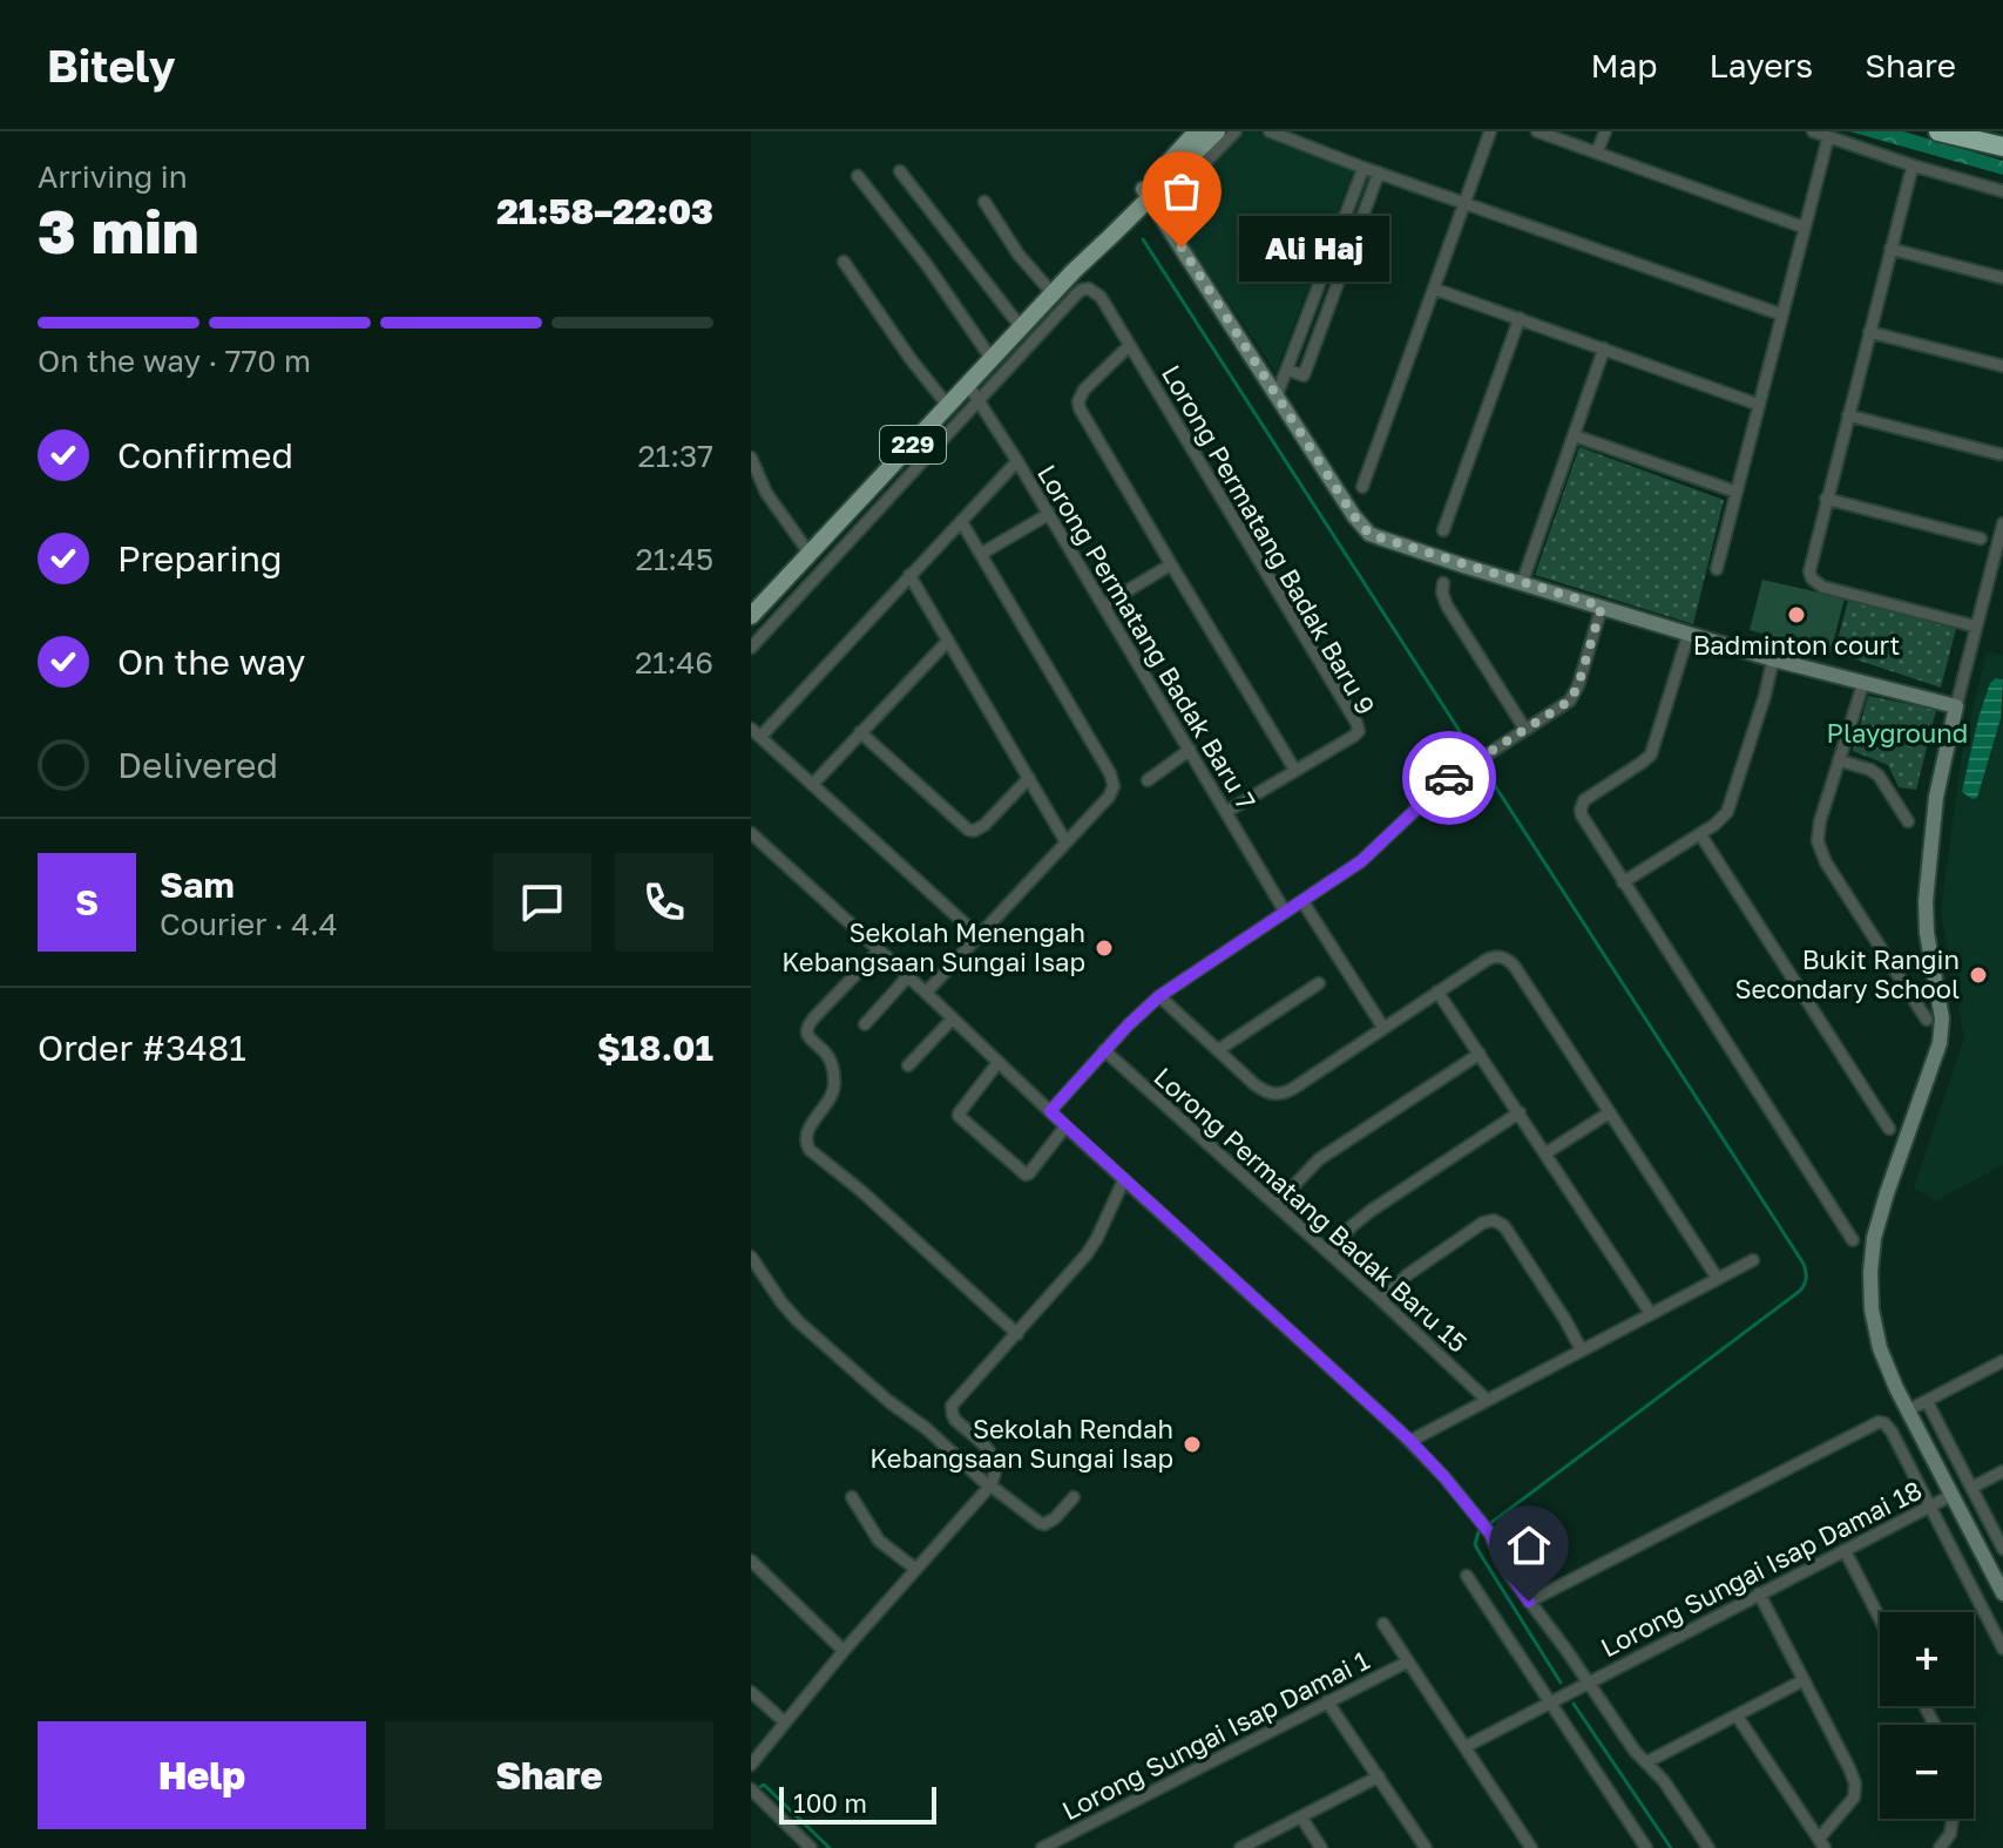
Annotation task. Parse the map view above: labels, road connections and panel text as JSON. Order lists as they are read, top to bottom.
{
  "streets": {
    "main road": ["229"],
    "street": [
      "Lorong Permatang Badak Baru 9",
      "Lorong Permatang Badak Baru 7",
      "Lorong Permatang Badak Baru 15",
      "Lorong Sungai Isap Damai 18",
      "Lorong Sungai Isap Damai 1"
    ]
  },
  "crossings": [
    ["229", "Lorong Permatang Badak Baru 9"],
    ["229", "Lorong Permatang Badak Baru 7"],
    ["Lorong Permatang Badak Baru 9", "Lorong Permatang Badak Baru 7"]
  ],
  "parks": ["Playground"],
  "places": [
    "Ali Haj",
    "Badminton court",
    "Sekolah Menengah Kebangsaan Sungai Isap",
    "Bukit Rangin Secondary School",
    "Sekolah Rendah Kebangsaan Sungai Isap"
  ],
  "scale_bar": "100 m",
  "page": {
    "header": "Bitely",
    "nav": ["Map", "Layers", "Share"],
    "heading": ["3 min", "Arriving in", "21:58–22:03"],
    "panel": [
      "Sam",
      "Courier · 4.4",
      "Order #3481",
      "$18.01"
    ],
    "bubble": "Ali Haj",
    "bar": "On the way · 770 m",
    "list": [
      ["Confirmed", "21:37"],
      ["Preparing", "21:45"],
      ["On the way", "21:46"],
      "Delivered"
    ],
    "round": "S",
    "map_buttons": ["+", "−"],
    "buttons": ["Help", "Share"],
    "scale": "100 m"
  }
}
